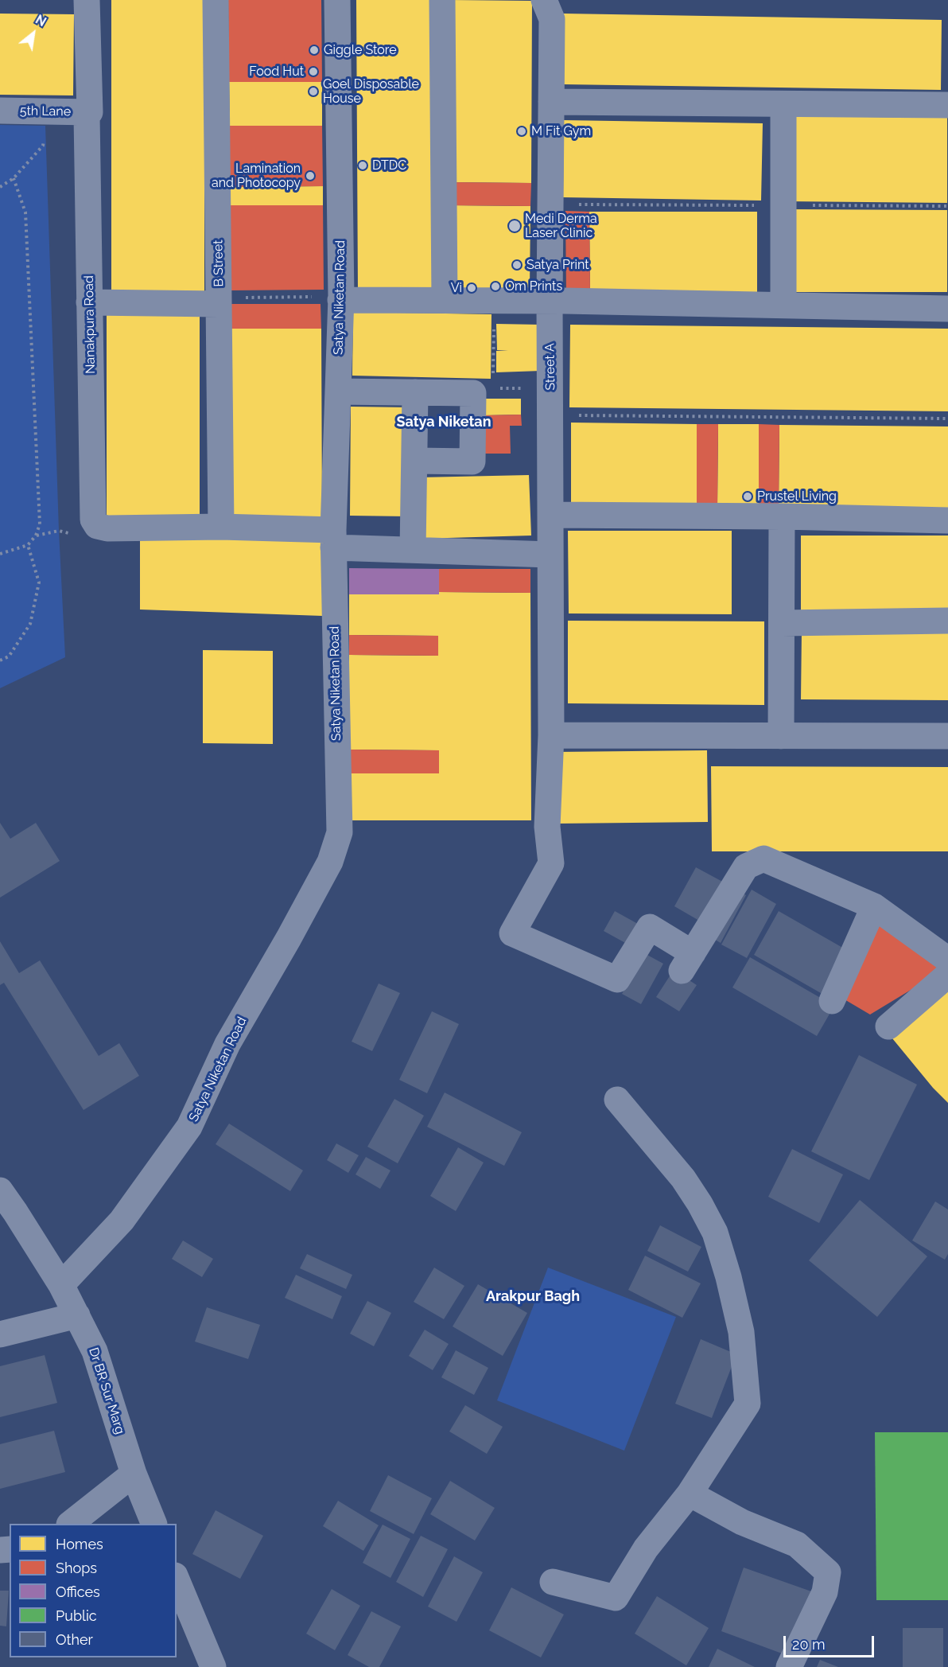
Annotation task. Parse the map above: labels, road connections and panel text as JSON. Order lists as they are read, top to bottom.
{
  "streets": {
    "street": [
      "5th Lane",
      "B Street",
      "Satya Niketan Road",
      "Nanakpura Road",
      "Street A",
      "Dr BR Sur Marg"
    ]
  },
  "crossings": [
    ["5th Lane", "Nanakpura Road"],
    ["B Street", "Nanakpura Road"],
    ["Satya Niketan Road", "Dr BR Sur Marg"]
  ],
  "districts": ["Satya Niketan", "Arakpur Bagh"],
  "places": [
    "Giggle Store",
    "Food Hut",
    "Goel Disposable House",
    "M Fit Gym",
    "DTDC",
    "Lamination and Photocopy",
    "Medi Derma Laser Clinic",
    "Satya Print",
    "Om Prints",
    "Vi",
    "Prustel Living"
  ],
  "legend": [
    "Homes",
    "Shops",
    "Offices",
    "Public",
    "Other"
  ],
  "scale_bar": "20 m",
  "north": "top right"
}
